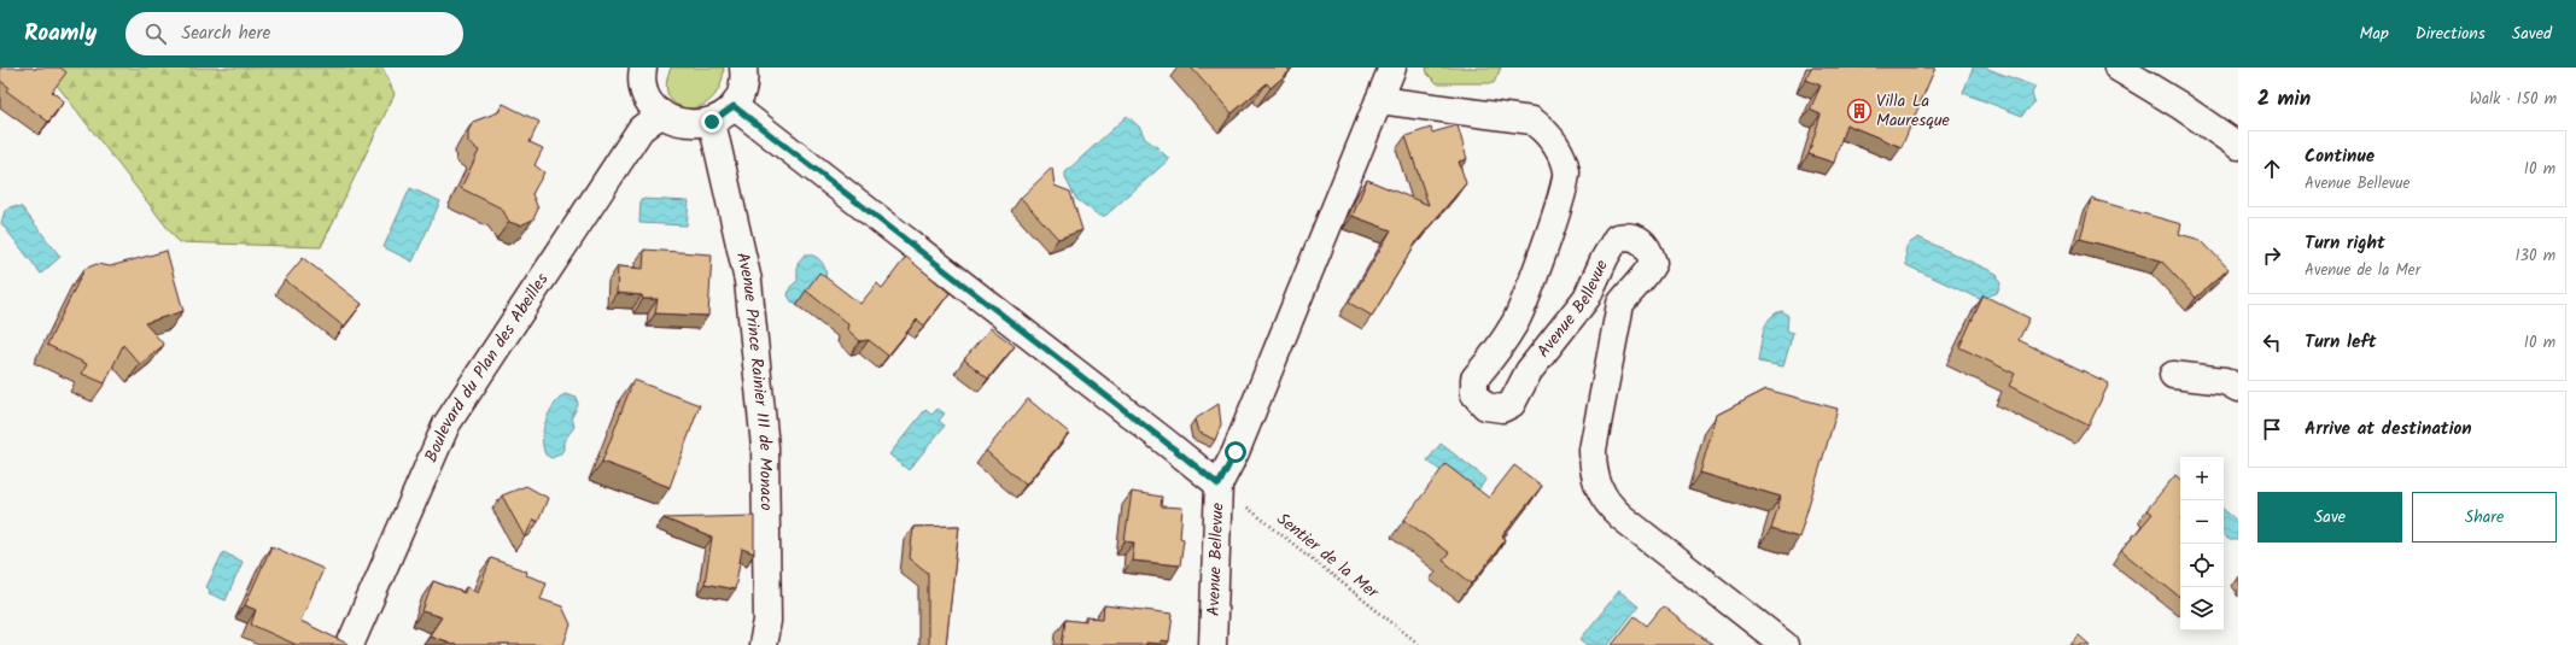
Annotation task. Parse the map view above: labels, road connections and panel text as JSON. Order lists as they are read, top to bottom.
{
  "streets": {
    "street": ["Avenue Bellevue", "Boulevard du Plan des Abeilles", "Avenue Prince Rainier III de Monaco"],
    "path": ["Sentier de la Mer"]
  },
  "crossings": [
    ["Avenue Bellevue", "Sentier de la Mer"]
  ],
  "places": {
    "building": ["Villa La Mauresque"]
  },
  "page": {
    "header": "Roamly",
    "search": "Search here",
    "nav": ["Map", "Directions", "Saved"],
    "heading": ["2 min", "Walk · 150 m"],
    "list": [
      ["Continue", "Avenue Bellevue", "10 m"],
      ["Turn right", "Avenue de la Mer", "130 m"],
      ["Turn left", "10 m"],
      "Arrive at destination"
    ],
    "map_buttons": ["+", "−"],
    "buttons": ["Save", "Share"]
  }
}
